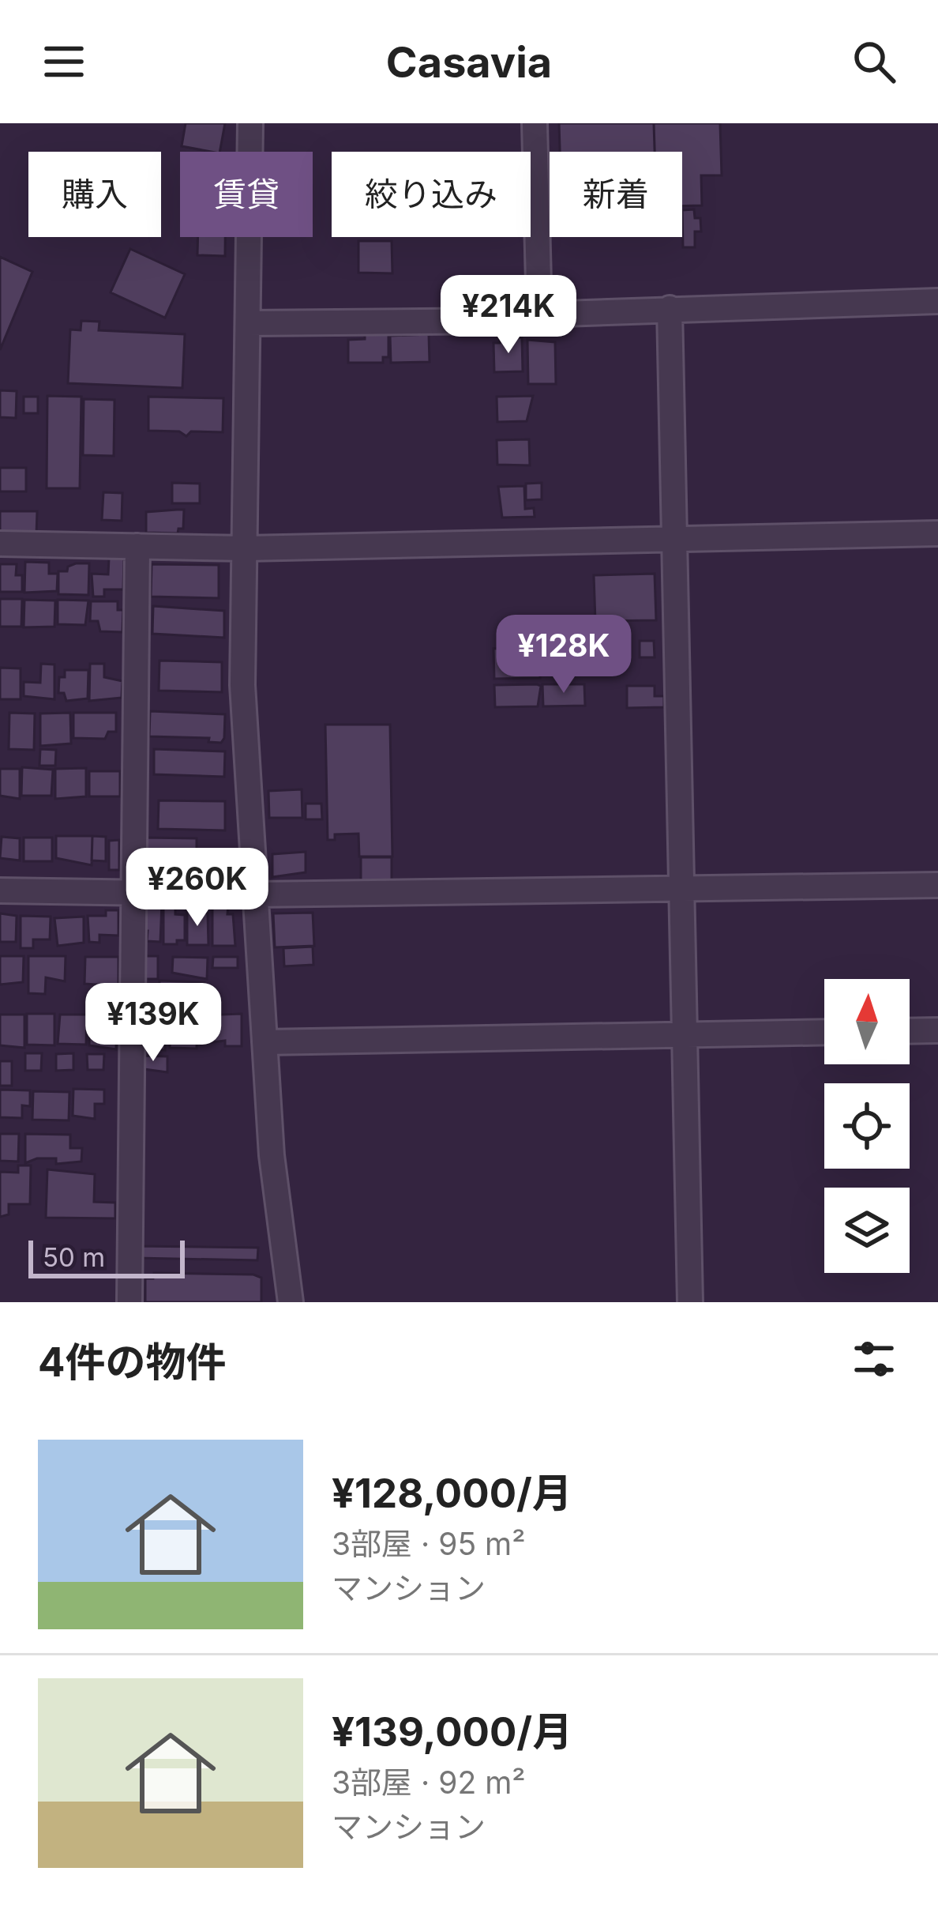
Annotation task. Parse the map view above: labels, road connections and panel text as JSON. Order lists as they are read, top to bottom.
{
  "scale_bar": "50 m",
  "north": "top",
  "page": {
    "header": "Casavia",
    "chip": [
      "購入",
      "賃貸",
      "絞り込み",
      "新着"
    ],
    "price": [
      "¥214K",
      "¥128K",
      "¥260K",
      "¥139K"
    ],
    "scale": "50 m",
    "heading": "4件の物件",
    "list": [
      {
        "name": "¥128,000/月",
        "note": "3部屋 · 95 m² · マンション"
      },
      {
        "name": "¥139,000/月",
        "note": "3部屋 · 92 m² · マンション"
      }
    ]
  }
}
